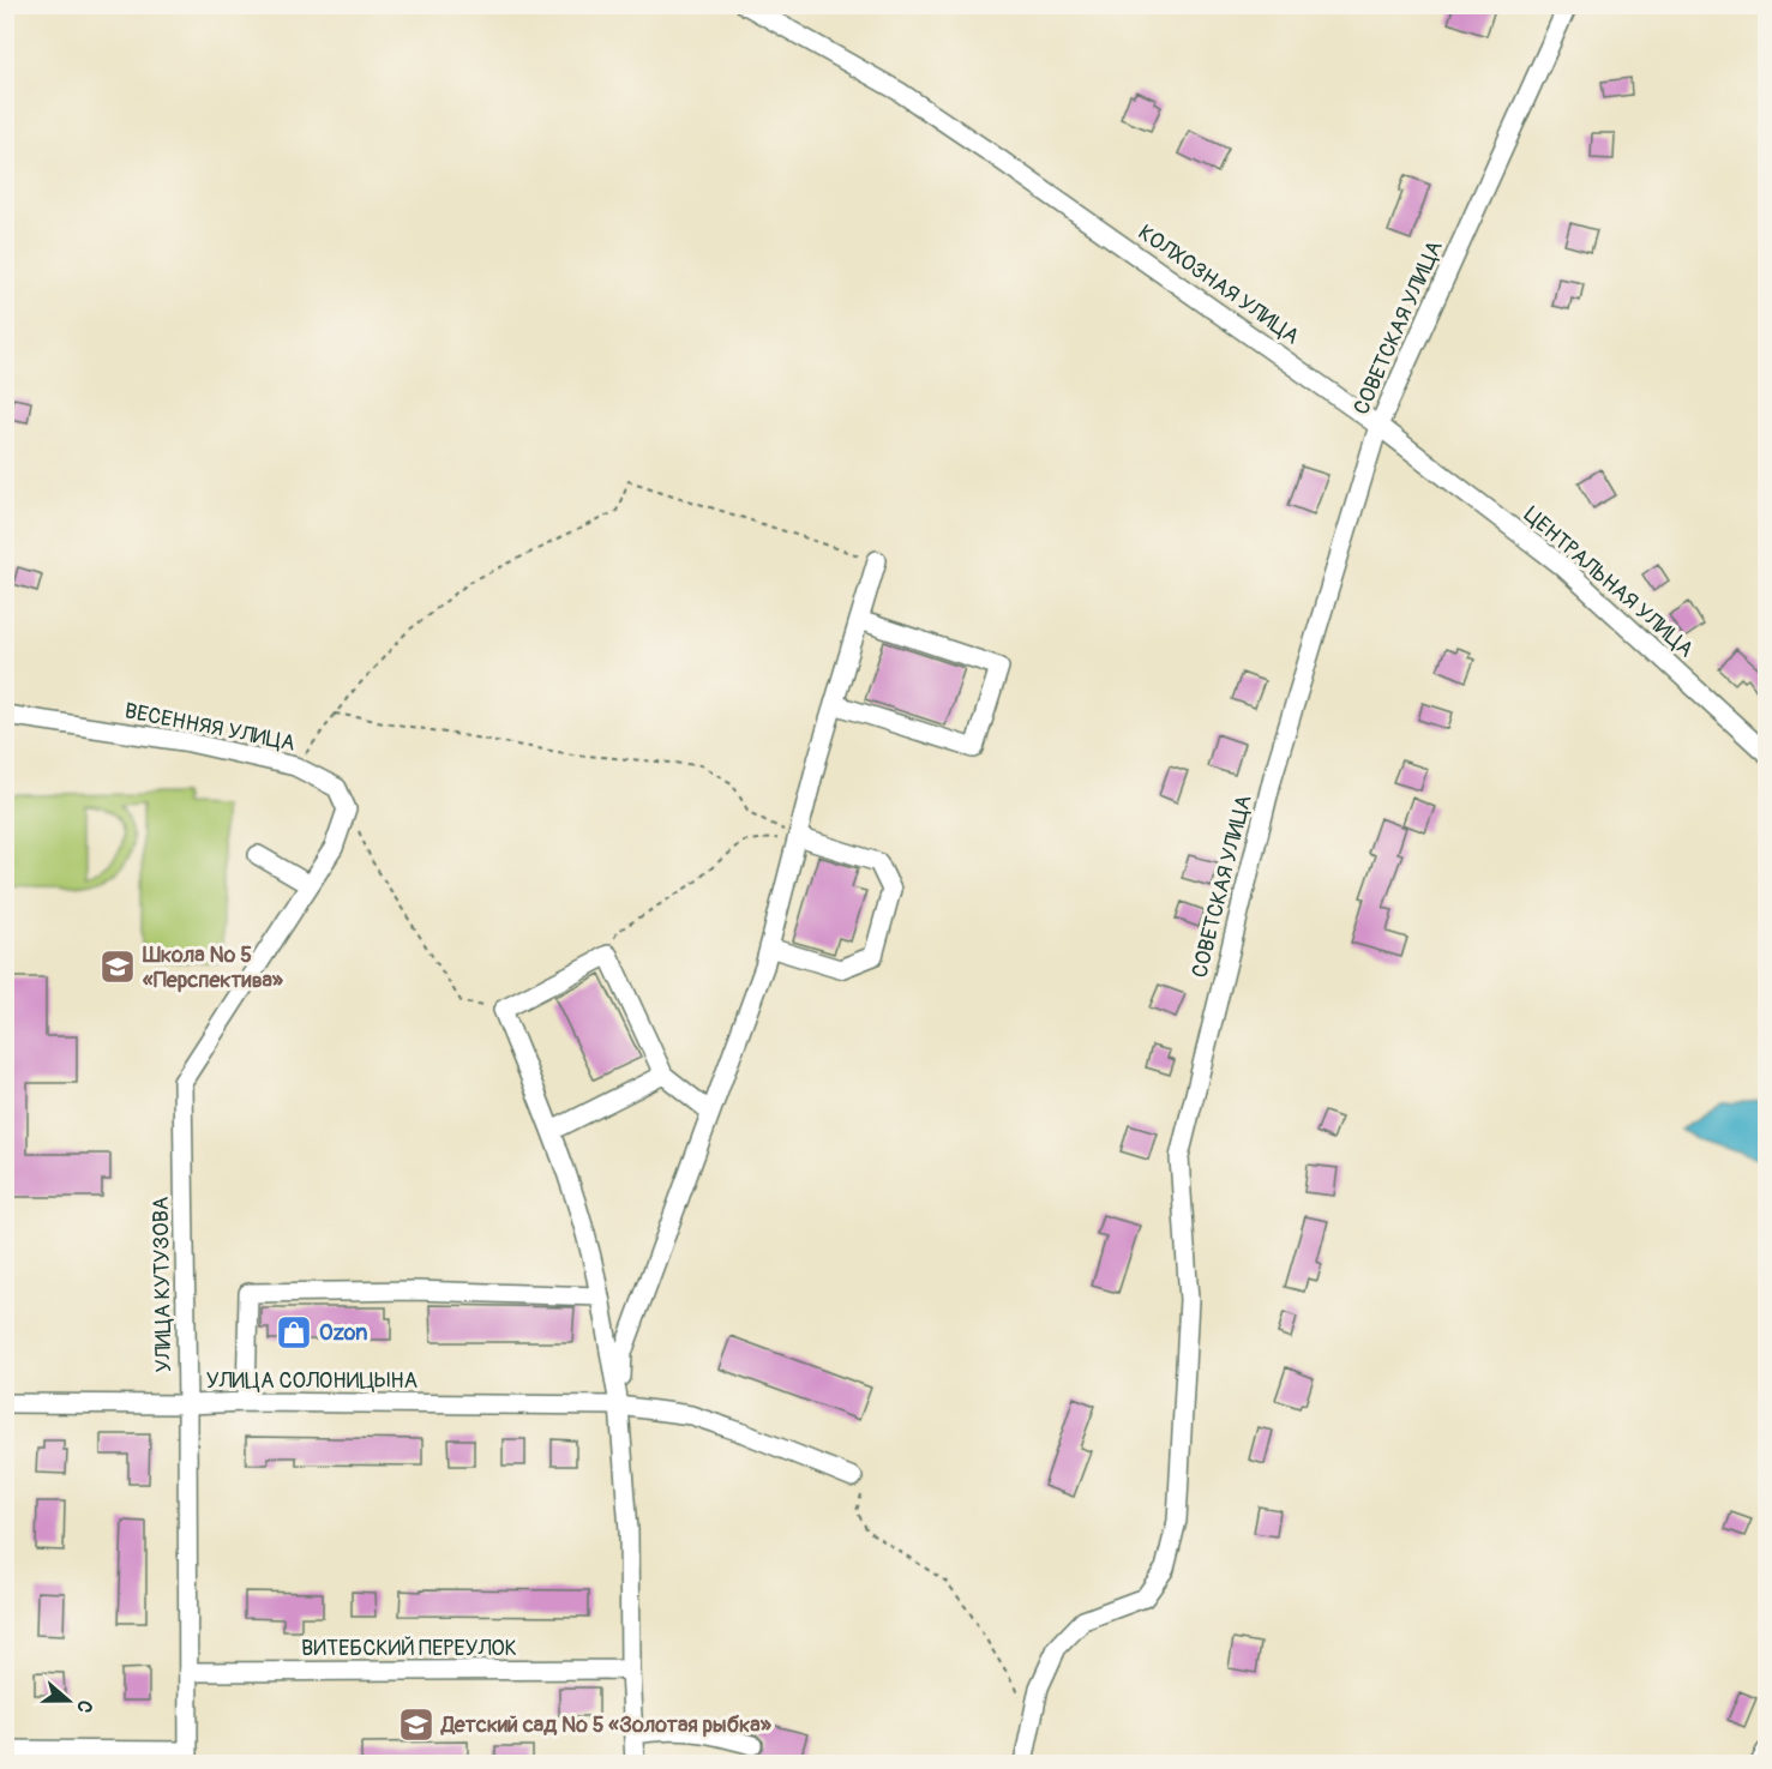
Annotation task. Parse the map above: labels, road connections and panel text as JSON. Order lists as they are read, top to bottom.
{
  "streets": {
    "street": [
      "КОЛХОЗНАЯ УЛИЦА",
      "СОВЕТСКАЯ УЛИЦА",
      "ЦЕНТРАЛЬНАЯ УЛИЦА",
      "ВЕСЕННЯЯ УЛИЦА",
      "УЛИЦА КУТУЗОВА",
      "УЛИЦА СОЛОНИЦЫНА",
      "ВИТЕБСКИЙ ПЕРЕУЛОК"
    ]
  },
  "crossings": [
    ["КОЛХОЗНАЯ УЛИЦА", "СОВЕТСКАЯ УЛИЦА"],
    ["КОЛХОЗНАЯ УЛИЦА", "ЦЕНТРАЛЬНАЯ УЛИЦА"],
    ["СОВЕТСКАЯ УЛИЦА", "ЦЕНТРАЛЬНАЯ УЛИЦА"],
    ["ВЕСЕННЯЯ УЛИЦА", "УЛИЦА КУТУЗОВА"],
    ["УЛИЦА КУТУЗОВА", "УЛИЦА СОЛОНИЦЫНА"],
    ["УЛИЦА КУТУЗОВА", "ВИТЕБСКИЙ ПЕРЕУЛОК"]
  ],
  "places": {
    "school or university": ["Школа № 5 «Перспектива»", "Детский сад № 5 «Золотая рыбка»"],
    "shop": ["Ozon"]
  },
  "north": "right"
}
